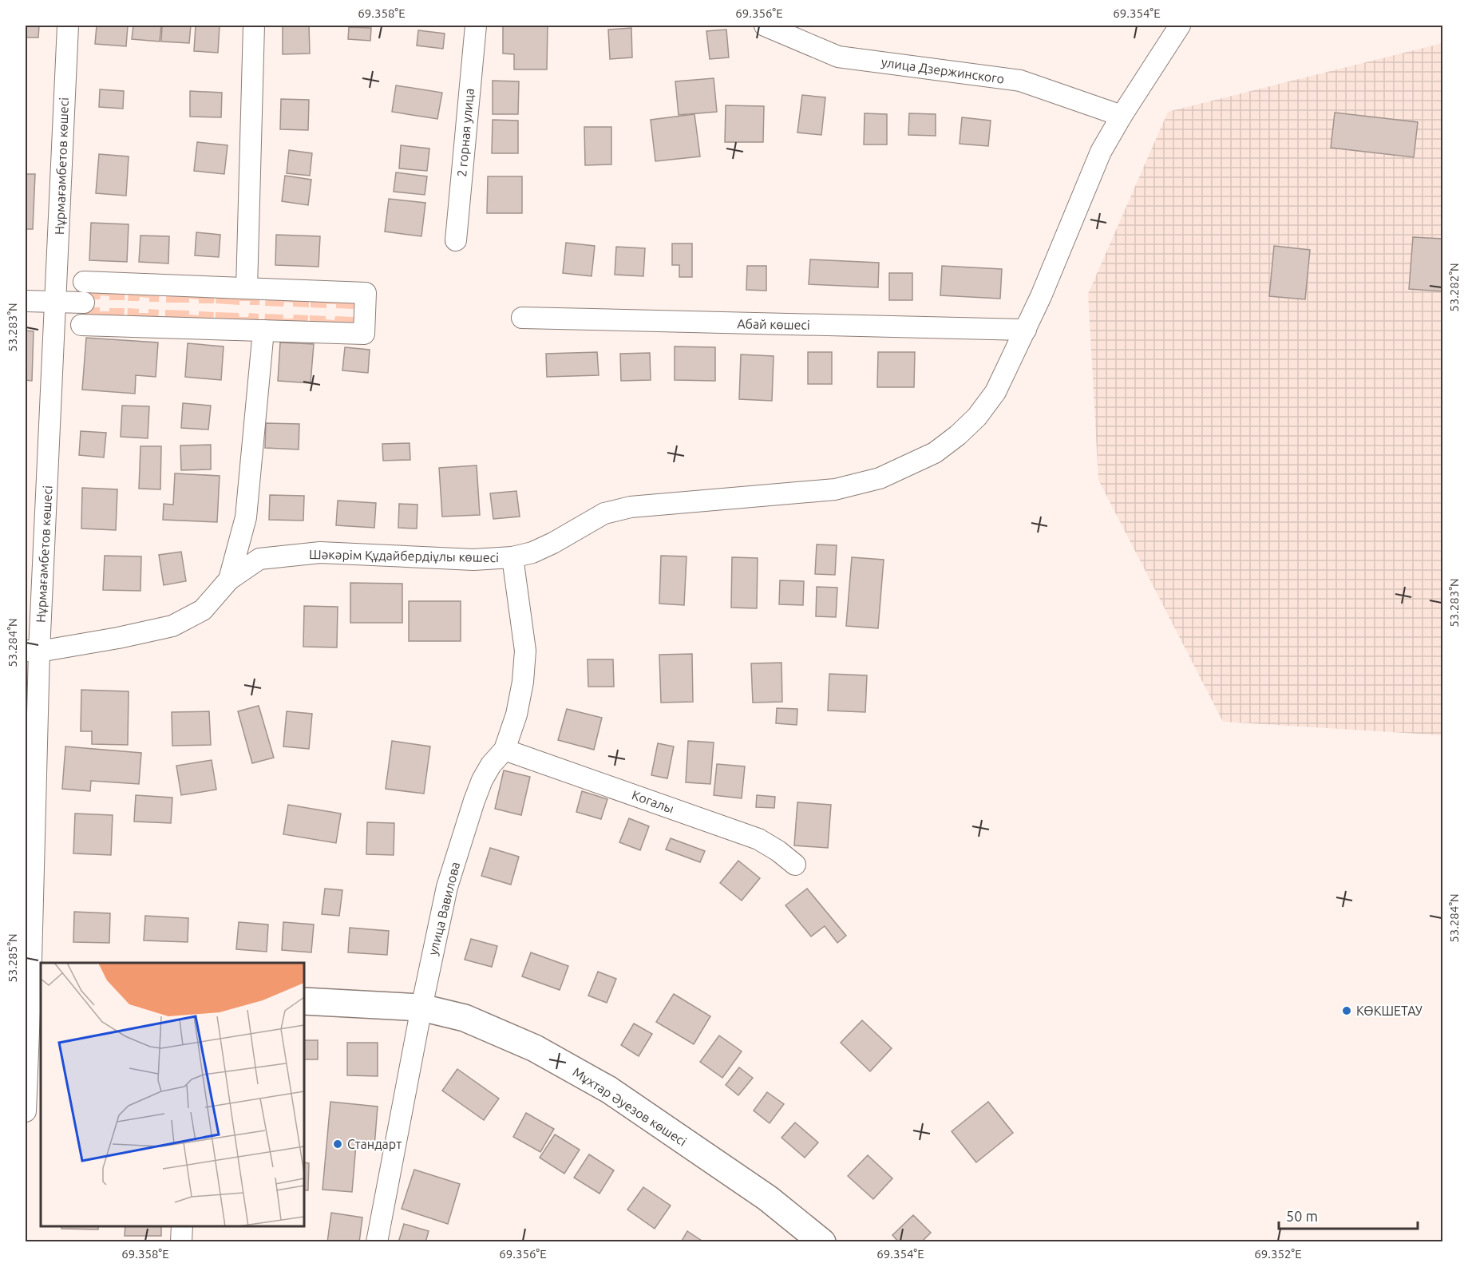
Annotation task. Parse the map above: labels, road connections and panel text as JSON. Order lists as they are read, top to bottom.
{
  "streets": {
    "main road": ["Мұхтар Әуезов көшесі"],
    "street": [
      "улица Дзержинского",
      "2 горная улица",
      "Нұрмағамбетов көшесі",
      "Абай көшесі",
      "Шәкәрім Құдайбердіұлы көшесі",
      "Когалы",
      "улица Вавилова"
    ]
  },
  "crossings": [
    ["улица Дзержинского", "Шәкәрім Құдайбердіұлы көшесі"],
    ["Нұрмағамбетов көшесі", "Шәкәрім Құдайбердіұлы көшесі"],
    ["Абай көшесі", "Шәкәрім Құдайбердіұлы көшесі"],
    ["Шәкәрім Құдайбердіұлы көшесі", "улица Вавилова"],
    ["Когалы", "улица Вавилова"],
    ["улица Вавилова", "Мұхтар Әуезов көшесі"]
  ],
  "places": ["КӨКШЕТАУ", "Стандарт"],
  "scale_bar": "50 m",
  "coordinates": [
    "69.358°E",
    "69.356°E",
    "69.354°E",
    "53.282°N",
    "53.283°N",
    "53.284°N",
    "53.285°N",
    "69.352°E"
  ]
}
